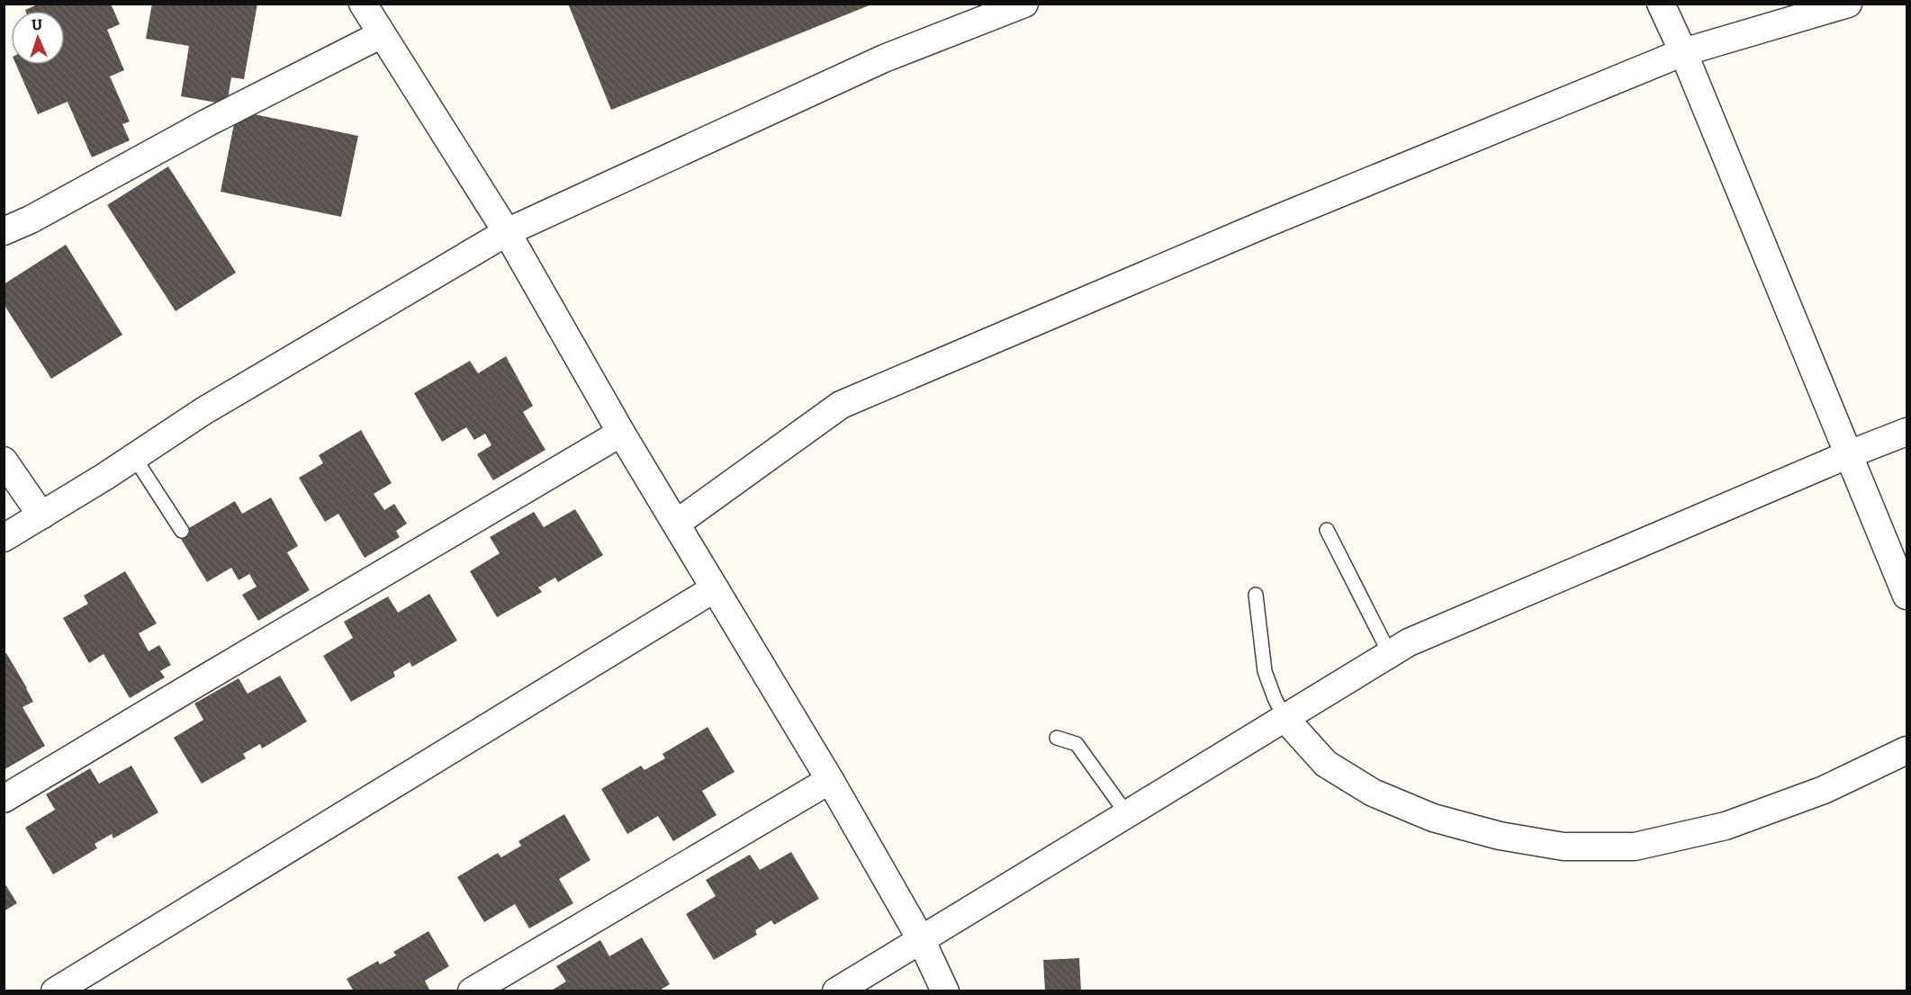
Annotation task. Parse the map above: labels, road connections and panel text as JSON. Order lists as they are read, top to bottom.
{
  "north": "top"
}
